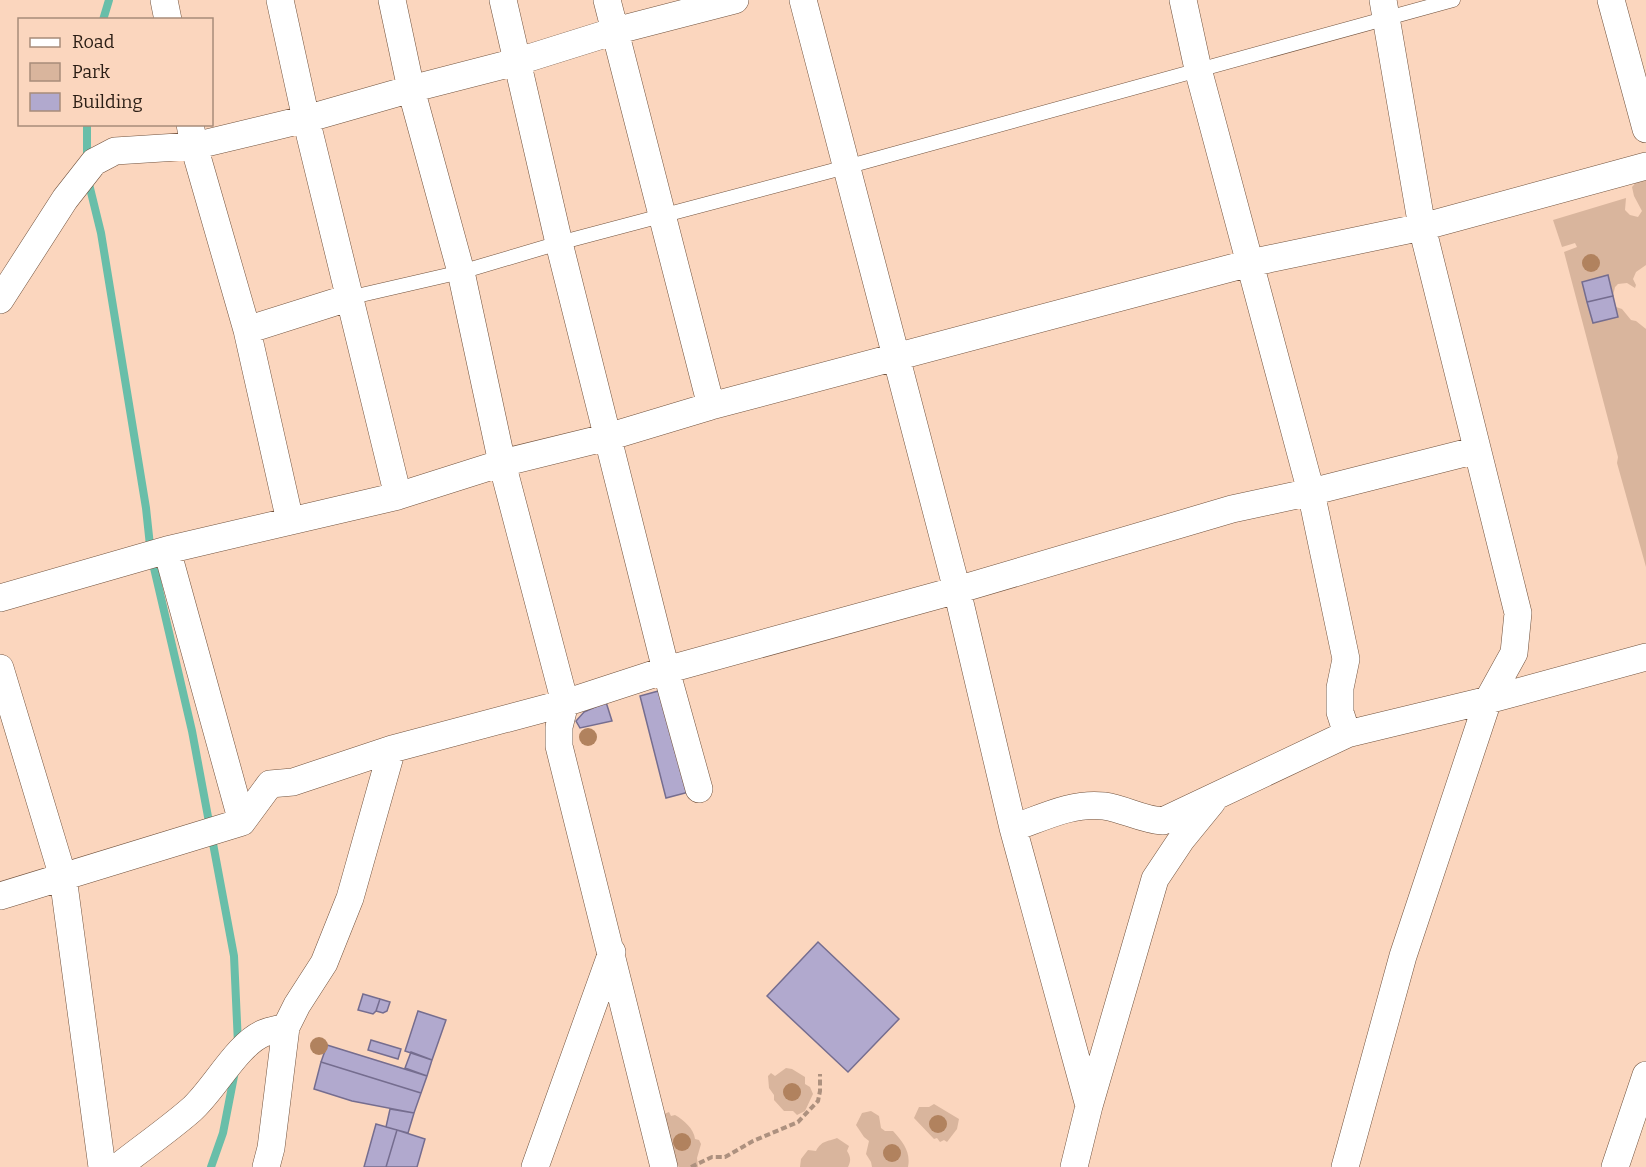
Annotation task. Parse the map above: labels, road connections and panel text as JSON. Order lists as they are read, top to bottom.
{
  "legend": ["Road", "Park", "Building"]
}
